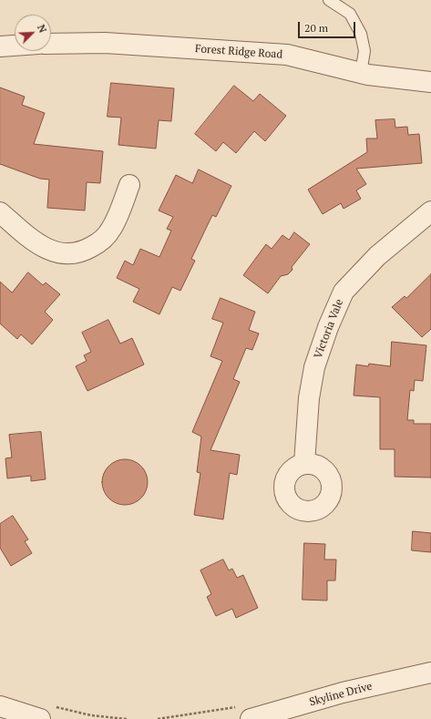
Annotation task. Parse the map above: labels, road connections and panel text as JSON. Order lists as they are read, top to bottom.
{
  "streets": {
    "street": ["Forest Ridge Road", "Victoria Vale", "Skyline Drive"]
  },
  "scale_bar": "20 m",
  "north": "top right"
}
